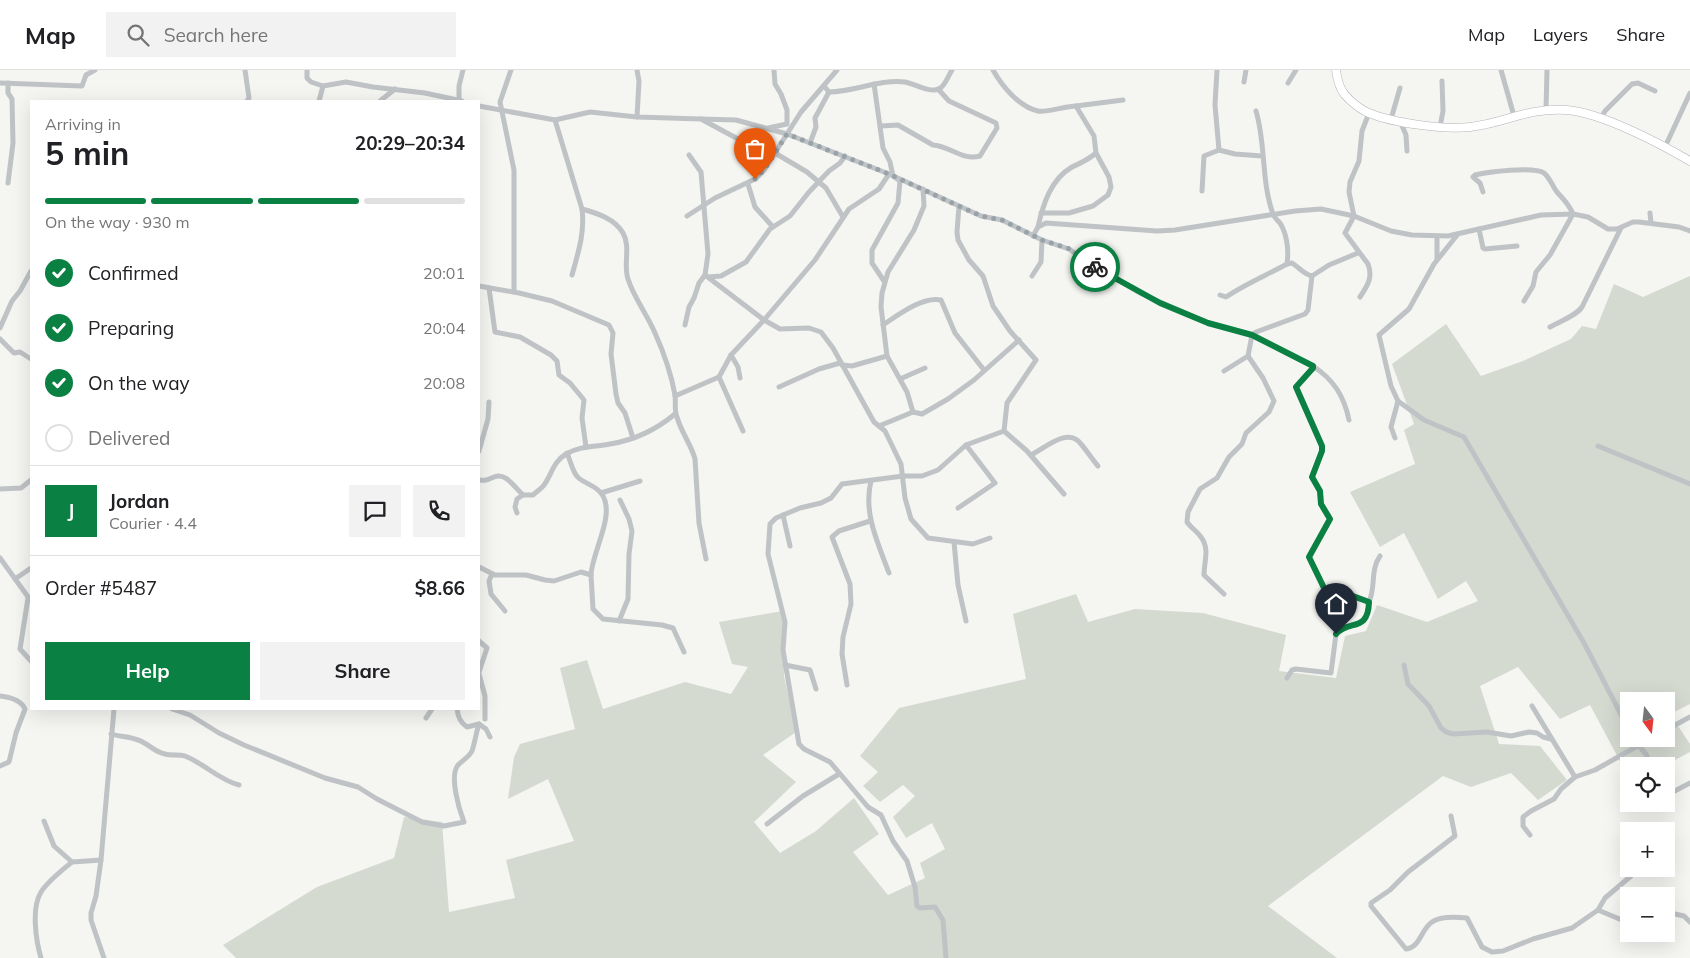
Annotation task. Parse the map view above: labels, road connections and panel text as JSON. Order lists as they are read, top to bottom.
{
  "north": "bottom",
  "page": {
    "header": "Map",
    "search": "Search here",
    "nav": ["Map", "Layers", "Share"],
    "heading": ["5 min", "Arriving in", "20:29–20:34"],
    "panel": [
      "Jordan",
      "Courier · 4.4",
      "Order #5487",
      "$8.66"
    ],
    "bar": "On the way · 930 m",
    "list": [
      ["Confirmed", "20:01"],
      ["Preparing", "20:04"],
      ["On the way", "20:08"],
      "Delivered"
    ],
    "round": "J",
    "buttons": ["Help", "Share"],
    "map_buttons": ["+", "−"]
  }
}
